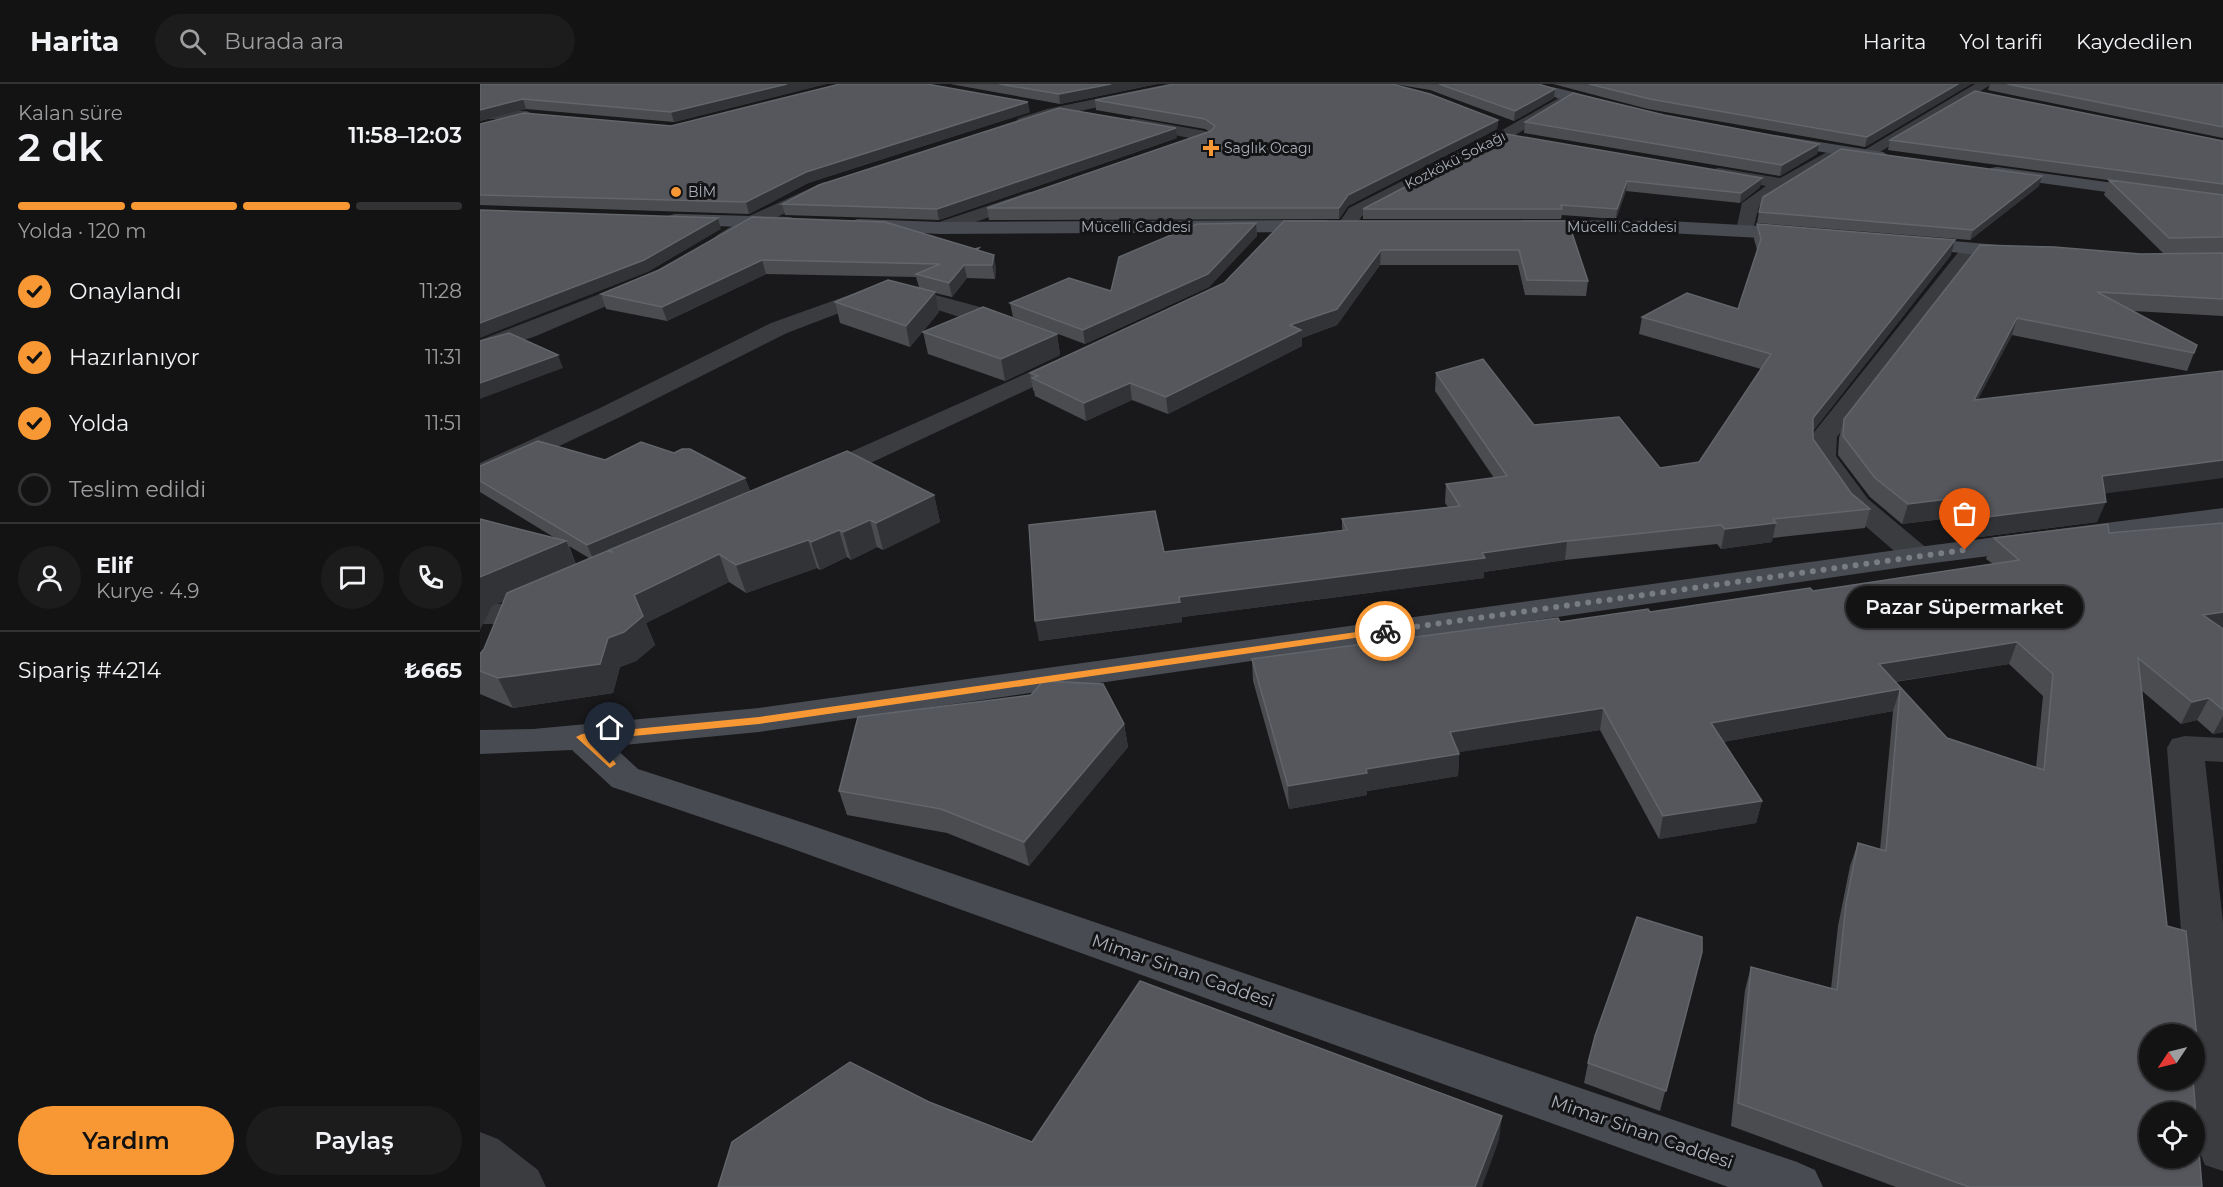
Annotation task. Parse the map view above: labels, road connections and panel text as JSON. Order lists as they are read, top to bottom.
{
  "streets": {
    "main road": ["Mücelli Caddesi", "Mimar Sinan Caddesi"],
    "street": ["Kozkökü Sokağı"]
  },
  "crossings": [
    ["Kozkökü Sokağı", "Mücelli Caddesi"]
  ],
  "places": {
    "health": ["Saglık Ocagı"],
    "other": ["BİM", "Pazar Süpermarket"]
  },
  "north": "bottom left",
  "page": {
    "header": "Harita",
    "search": "Burada ara",
    "nav": ["Harita", "Yol tarifi", "Kaydedilen"],
    "heading": ["2 dk", "Kalan süre", "11:58–12:03"],
    "panel": [
      "Elif",
      "Kurye · 4.9",
      "Sipariş #4214",
      "₺665"
    ],
    "bar": "Yolda · 120 m",
    "list": [
      ["Onaylandı", "11:28"],
      ["Hazırlanıyor", "11:31"],
      ["Yolda", "11:51"],
      "Teslim edildi"
    ],
    "bubble": "Pazar Süpermarket",
    "buttons": ["Yardım", "Paylaş"]
  }
}
